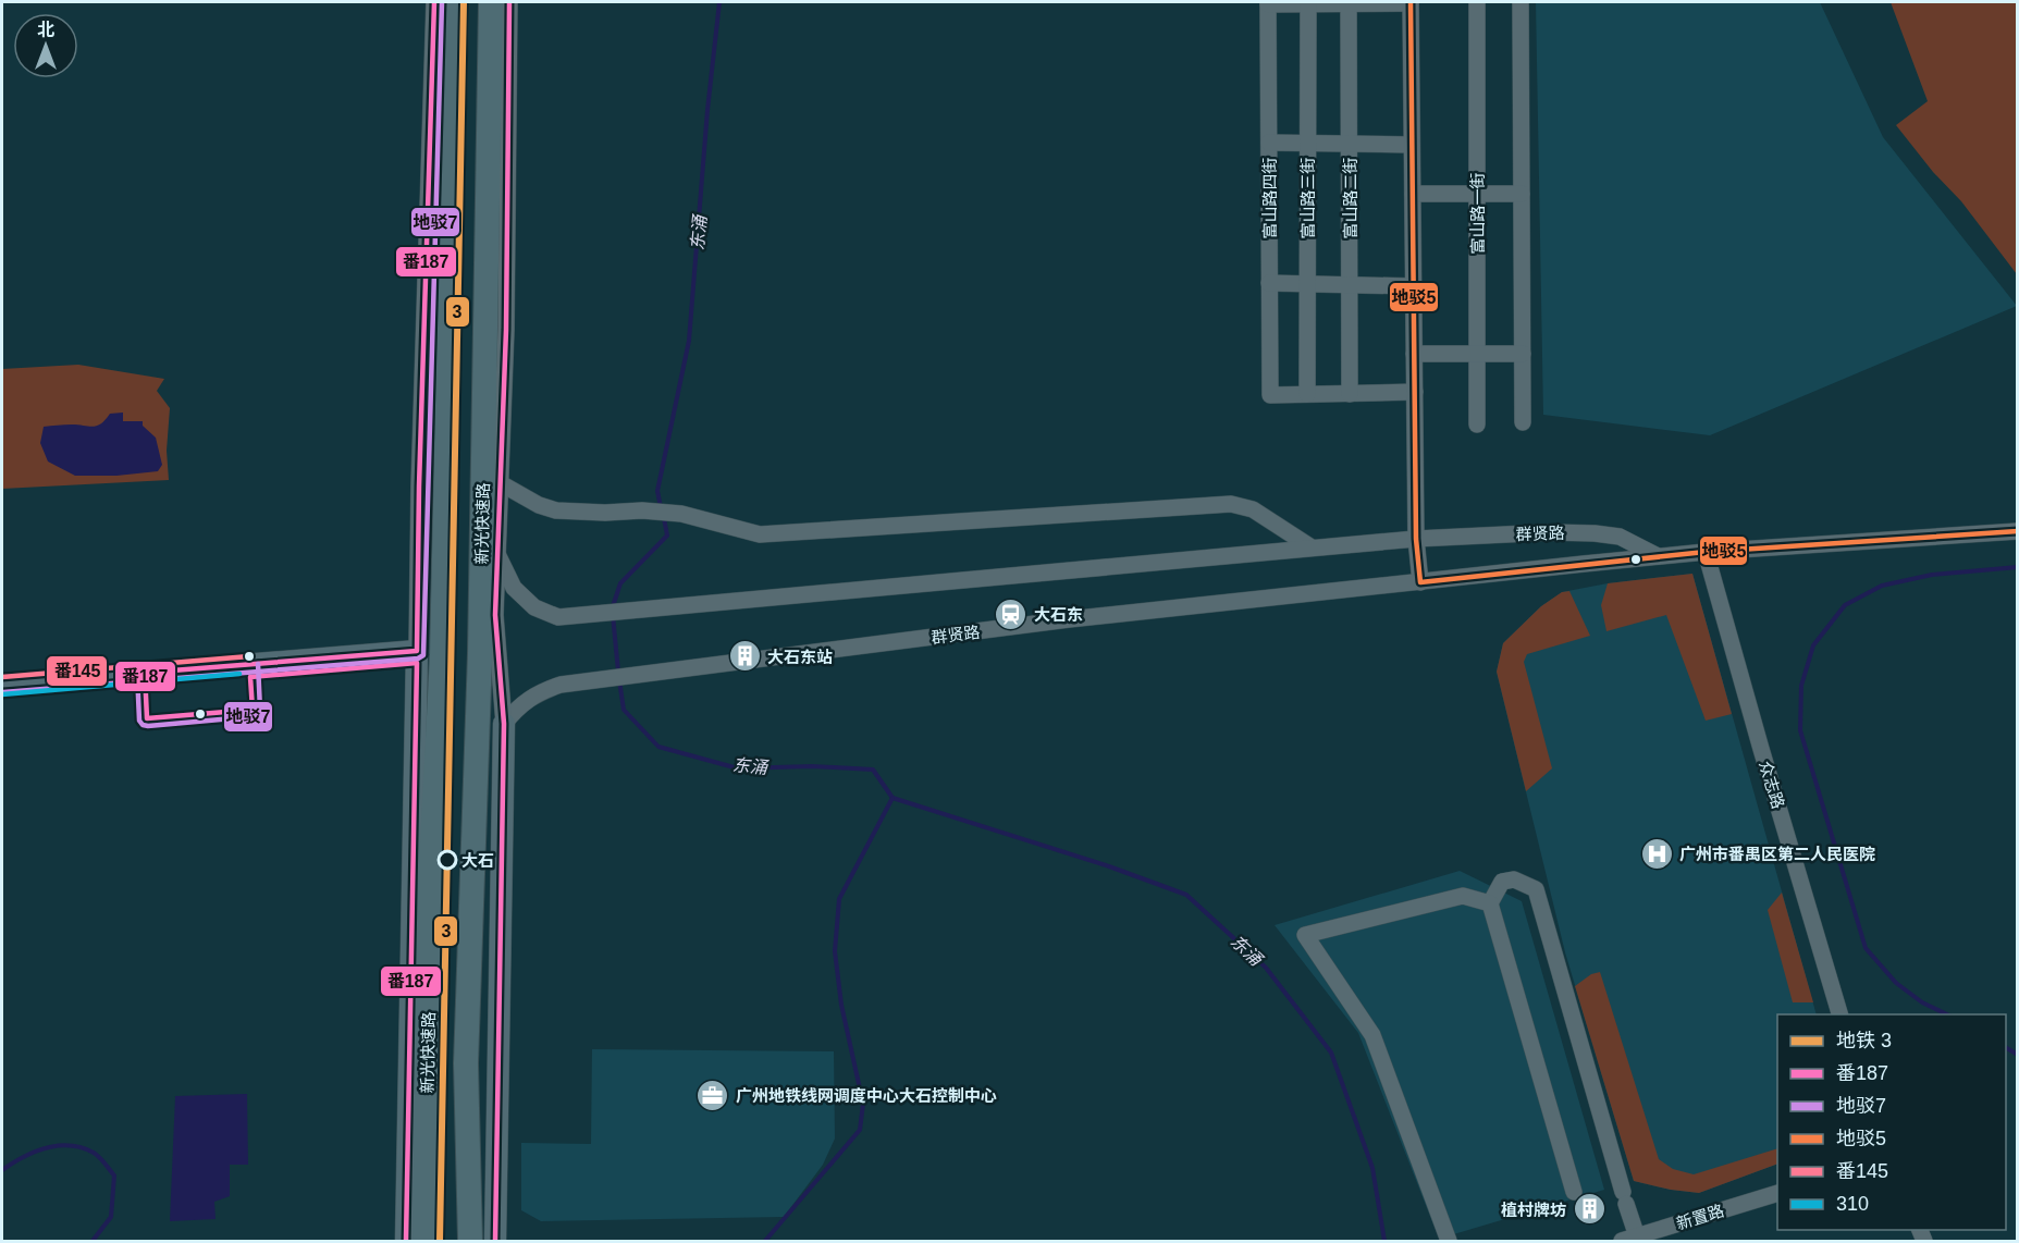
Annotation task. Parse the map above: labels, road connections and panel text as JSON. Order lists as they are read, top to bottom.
{
  "streets": {
    "highway": ["新光快速路"],
    "street": [
      "富山路四街",
      "富山路三街",
      "富山路二街",
      "富山路一街",
      "群贤路",
      "众志路",
      "新置路"
    ]
  },
  "crossings": [
    ["富山路四街", "富山路三街"],
    ["群贤路", "众志路"]
  ],
  "water": ["东涌"],
  "places": {
    "station": ["大石东"],
    "building": ["大石东站", "植村牌坊"],
    "hospital": ["广州市番禺区第二人民医院"],
    "other": ["大石"],
    "office": ["广州地铁线网调度中心大石控制中心"]
  },
  "lines": [
    "metro line 3",
    "transit line 番187",
    "transit line 地驳7",
    "transit line 地驳5",
    "transit line 番145",
    "transit line 310"
  ],
  "legend": [
    "地铁 3",
    "番187",
    "地驳7",
    "地驳5",
    "番145",
    "310"
  ],
  "north": "top"
}
